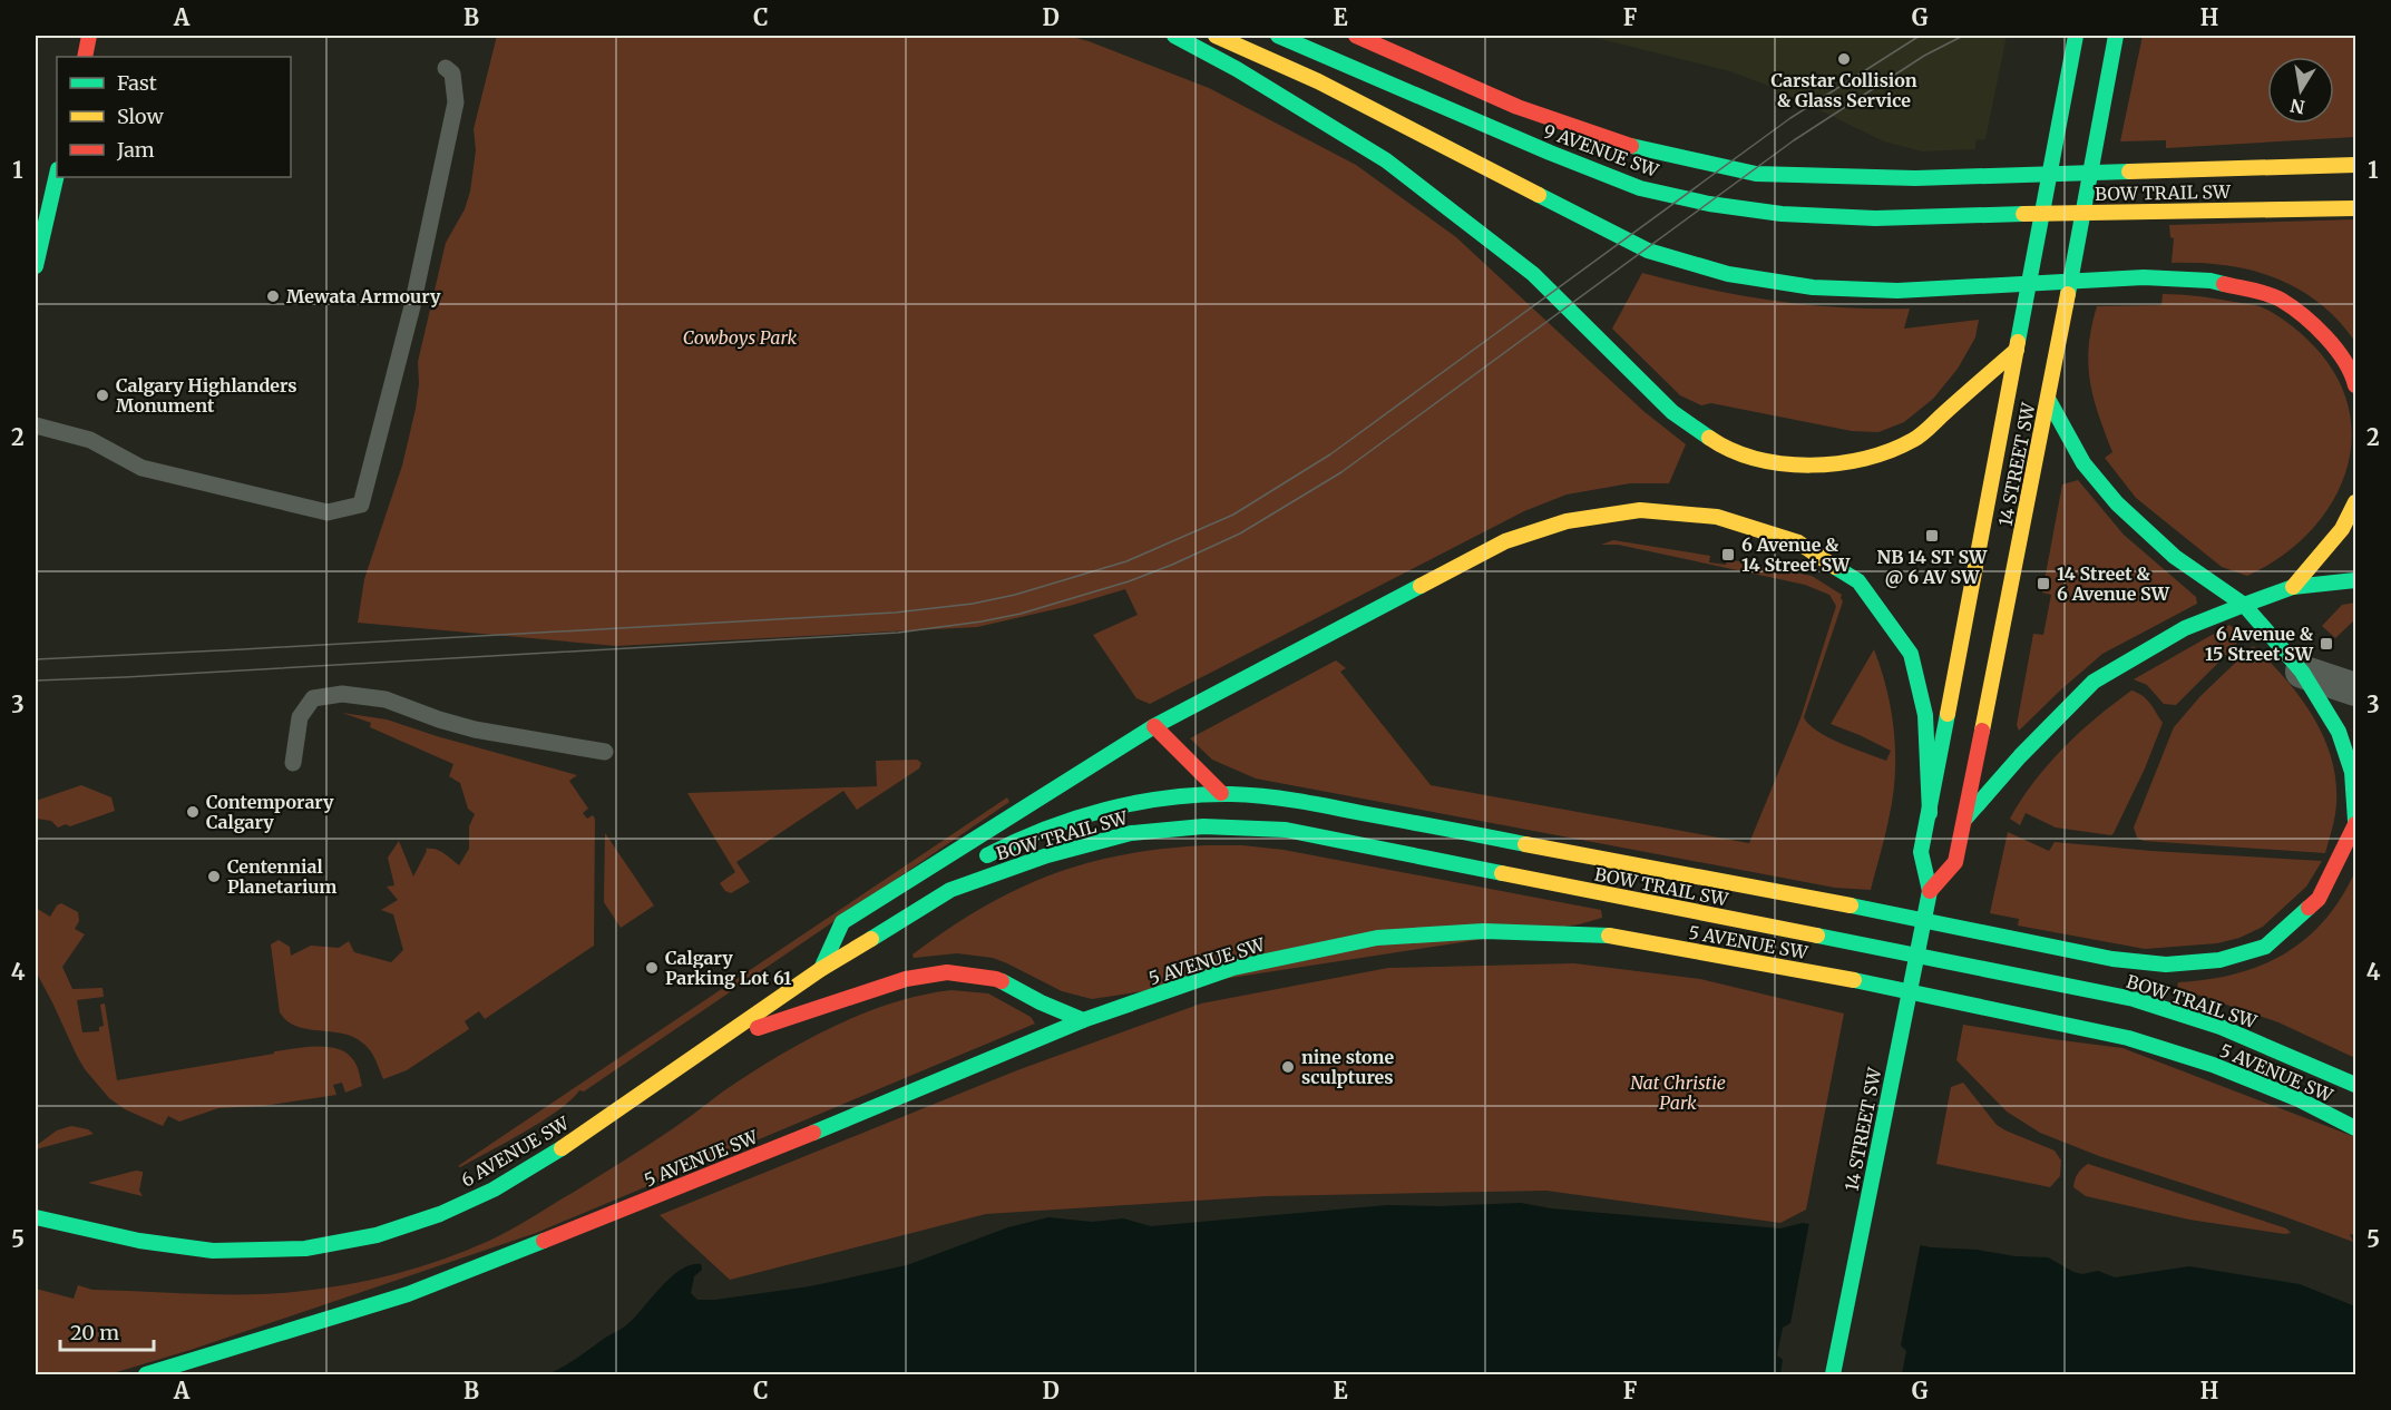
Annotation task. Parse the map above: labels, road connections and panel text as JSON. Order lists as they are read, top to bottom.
{
  "streets": {
    "main road": [
      "9 AVENUE SW",
      "BOW TRAIL SW",
      "14 STREET SW",
      "5 AVENUE SW",
      "6 AVENUE SW"
    ]
  },
  "crossings": [
    ["9 AVENUE SW", "BOW TRAIL SW"],
    ["BOW TRAIL SW", "6 AVENUE SW"]
  ],
  "parks": ["Cowboys Park", "Nat Christie Park"],
  "places": {
    "other": [
      "Carstar Collision & Glass Service",
      "Mewata Armoury",
      "Calgary Highlanders Monument",
      "Contemporary Calgary",
      "Centennial Planetarium",
      "Calgary Parking Lot 61",
      "nine stone sculptures"
    ],
    "transit": [
      "NB 14 ST SW @ 6 AV SW",
      "6 Avenue & 14 Street SW",
      "14 Street & 6 Avenue SW",
      "6 Avenue & 15 Street SW"
    ]
  },
  "legend": ["Fast", "Slow", "Jam"],
  "scale_bar": "20 m",
  "north": "bottom",
  "grid": {
    "columns": [
      "A",
      "B",
      "C",
      "D",
      "E",
      "F",
      "G",
      "H"
    ],
    "rows": [
      "1",
      "2",
      "3",
      "4",
      "5"
    ]
  }
}
